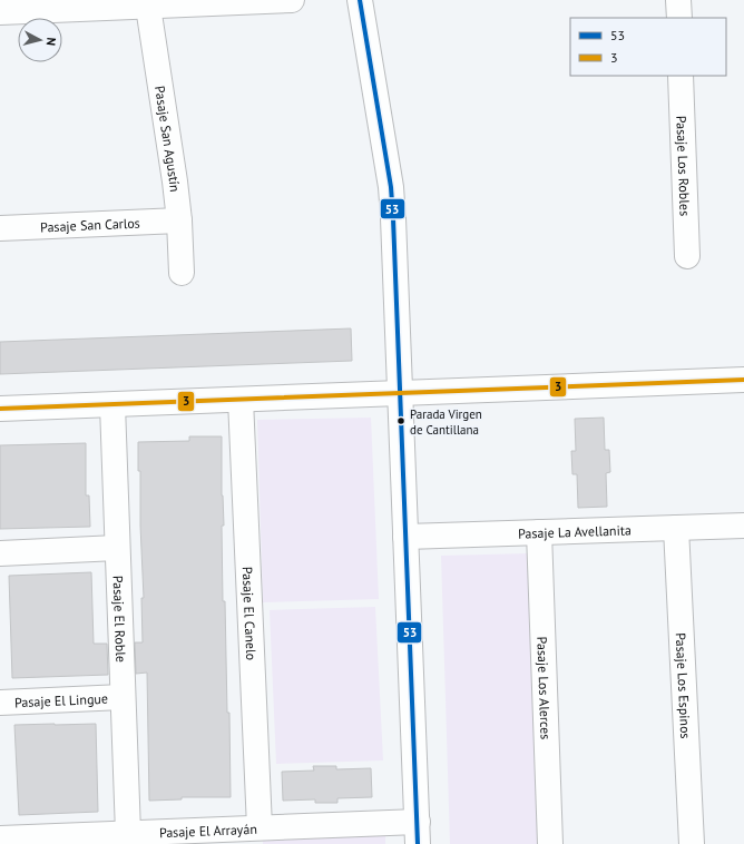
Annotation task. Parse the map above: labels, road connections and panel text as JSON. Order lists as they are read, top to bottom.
{
  "streets": {
    "street": [
      "Pasaje San Agustín",
      "Pasaje Los Robles",
      "Pasaje San Carlos",
      "Pasaje La Avellanita",
      "Pasaje El Canelo",
      "Pasaje El Roble",
      "Pasaje Los Espinos",
      "Pasaje Los Alerces",
      "Pasaje El Lingue",
      "Pasaje El Arrayán"
    ]
  },
  "crossings": [
    ["Pasaje San Agustín", "Pasaje San Carlos"],
    ["Pasaje La Avellanita", "Pasaje Los Espinos"],
    ["Pasaje La Avellanita", "Pasaje Los Alerces"],
    ["Pasaje El Canelo", "Pasaje El Arrayán"],
    ["Pasaje El Roble", "Pasaje El Lingue"],
    ["Pasaje El Roble", "Pasaje El Arrayán"]
  ],
  "places": ["Parada Virgen de Cantillana"],
  "lines": ["transit line 53", "transit line 3"],
  "legend": ["53", "3"],
  "north": "right"
}
